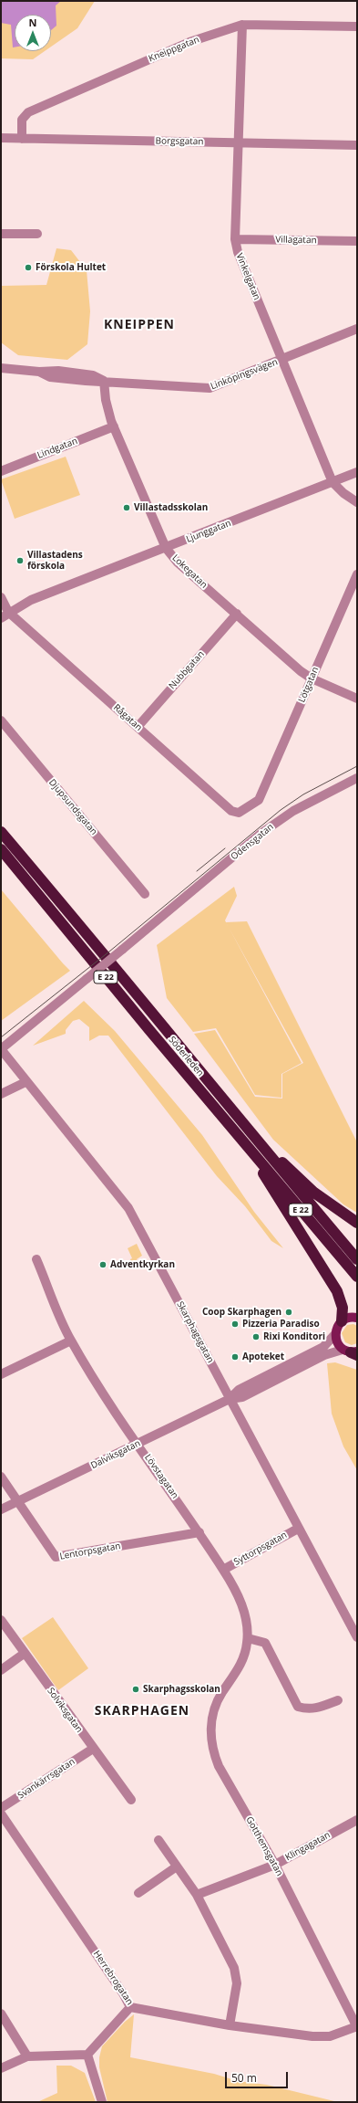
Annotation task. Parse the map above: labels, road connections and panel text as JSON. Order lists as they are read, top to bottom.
{
  "streets": {
    "highway": ["E 22", "Söderleden"],
    "street": [
      "Kneippgatan",
      "Borgsgatan",
      "Villagatan",
      "Vinkelgatan",
      "Linköpingsvägen",
      "Lindgatan",
      "Ljunggatan",
      "Lokegatan",
      "Nubbgatan",
      "Lötgatan",
      "Rågatan",
      "Djupsundsgatan",
      "Odensgatan",
      "Skarphagsgatan",
      "Dalviksgatan",
      "Lövstagatan",
      "Syttorpsgatan",
      "Lentorpsgatan",
      "Solviksgatan",
      "Svankärrsgatan",
      "Gotthemsgatan",
      "Klingagatan",
      "Herrebrogatan"
    ]
  },
  "crossings": [
    ["Kneippgatan", "Borgsgatan"],
    ["Kneippgatan", "Vinkelgatan"],
    ["Borgsgatan", "Vinkelgatan"],
    ["Villagatan", "Vinkelgatan"],
    ["Vinkelgatan", "Linköpingsvägen"],
    ["Vinkelgatan", "Ljunggatan"],
    ["Linköpingsvägen", "Lokegatan"],
    ["Lindgatan", "Lokegatan"],
    ["Ljunggatan", "Lokegatan"],
    ["Ljunggatan", "Rågatan"],
    ["Lokegatan", "Nubbgatan"],
    ["Lokegatan", "Lötgatan"],
    ["Nubbgatan", "Rågatan"],
    ["Lötgatan", "Rågatan"],
    ["Odensgatan", "Skarphagsgatan"],
    ["Skarphagsgatan", "Dalviksgatan"],
    ["Skarphagsgatan", "Syttorpsgatan"],
    ["Dalviksgatan", "Lövstagatan"],
    ["Dalviksgatan", "Lentorpsgatan"],
    ["Lövstagatan", "Syttorpsgatan"],
    ["Lövstagatan", "Lentorpsgatan"],
    ["Lövstagatan", "Gotthemsgatan"],
    ["Solviksgatan", "Svankärrsgatan"],
    ["Gotthemsgatan", "Klingagatan"],
    ["Gotthemsgatan", "Herrebrogatan"]
  ],
  "districts": ["KNEIPPEN", "SKARPHAGEN"],
  "places": [
    "Förskola Hultet",
    "Villastadsskolan",
    "Villastadens förskola",
    "Adventkyrkan",
    "Coop Skarphagen",
    "Pizzeria Paradiso",
    "Rixi Konditori",
    "Apoteket",
    "Skarphagsskolan"
  ],
  "scale_bar": "50 m",
  "north": "top"
}
